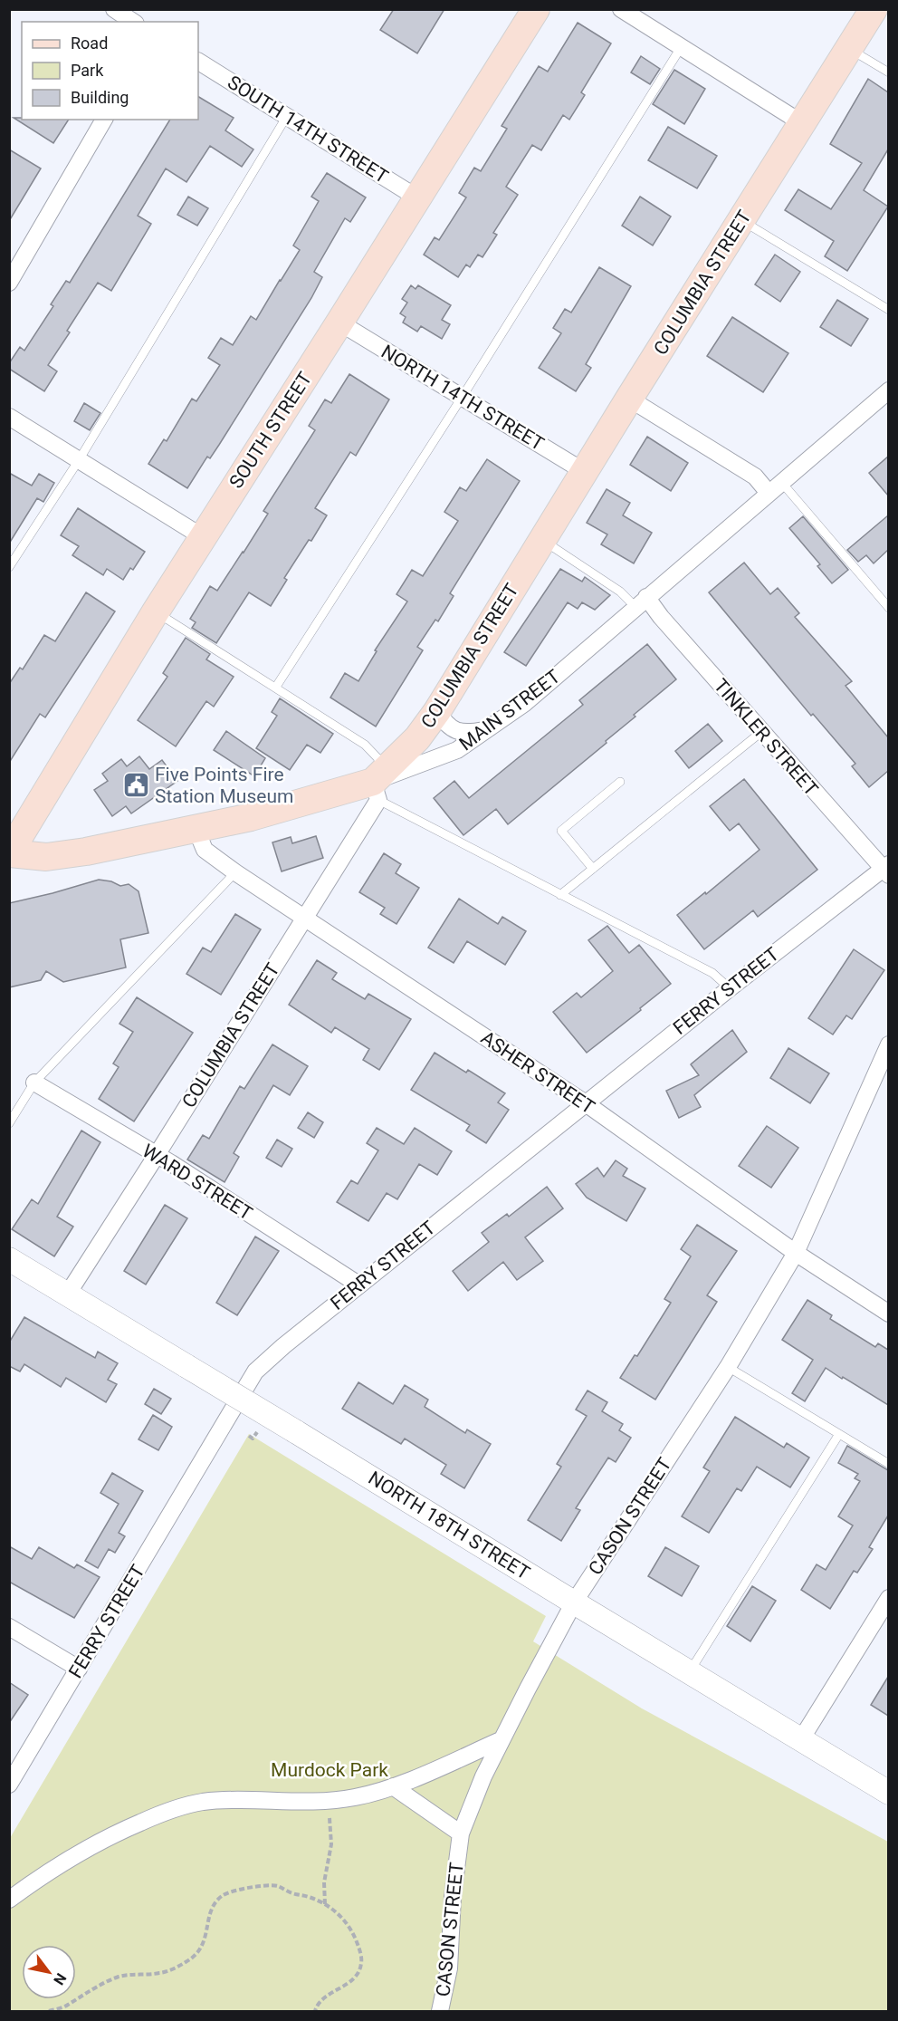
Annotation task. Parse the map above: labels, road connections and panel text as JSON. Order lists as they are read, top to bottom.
{
  "streets": {
    "main road": [
      "COLUMBIA STREET",
      "SOUTH STREET",
      "MAIN STREET",
      "NORTH 18TH STREET"
    ],
    "street": [
      "SOUTH 14TH STREET",
      "NORTH 14TH STREET",
      "TINKLER STREET",
      "FERRY STREET",
      "ASHER STREET",
      "WARD STREET",
      "CASON STREET"
    ]
  },
  "crossings": [
    ["SOUTH 14TH STREET", "SOUTH STREET"],
    ["COLUMBIA STREET", "NORTH 14TH STREET"],
    ["COLUMBIA STREET", "MAIN STREET"],
    ["COLUMBIA STREET", "ASHER STREET"],
    ["COLUMBIA STREET", "WARD STREET"],
    ["COLUMBIA STREET", "NORTH 18TH STREET"],
    ["NORTH 14TH STREET", "SOUTH STREET"],
    ["SOUTH STREET", "MAIN STREET"],
    ["MAIN STREET", "TINKLER STREET"],
    ["MAIN STREET", "ASHER STREET"],
    ["TINKLER STREET", "FERRY STREET"],
    ["FERRY STREET", "ASHER STREET"],
    ["FERRY STREET", "WARD STREET"],
    ["ASHER STREET", "CASON STREET"],
    ["CASON STREET", "NORTH 18TH STREET"]
  ],
  "parks": ["Murdock Park"],
  "places": {
    "public building": ["Five Points Fire Station Museum"]
  },
  "legend": ["Road", "Park", "Building"],
  "north": "bottom right"
}
